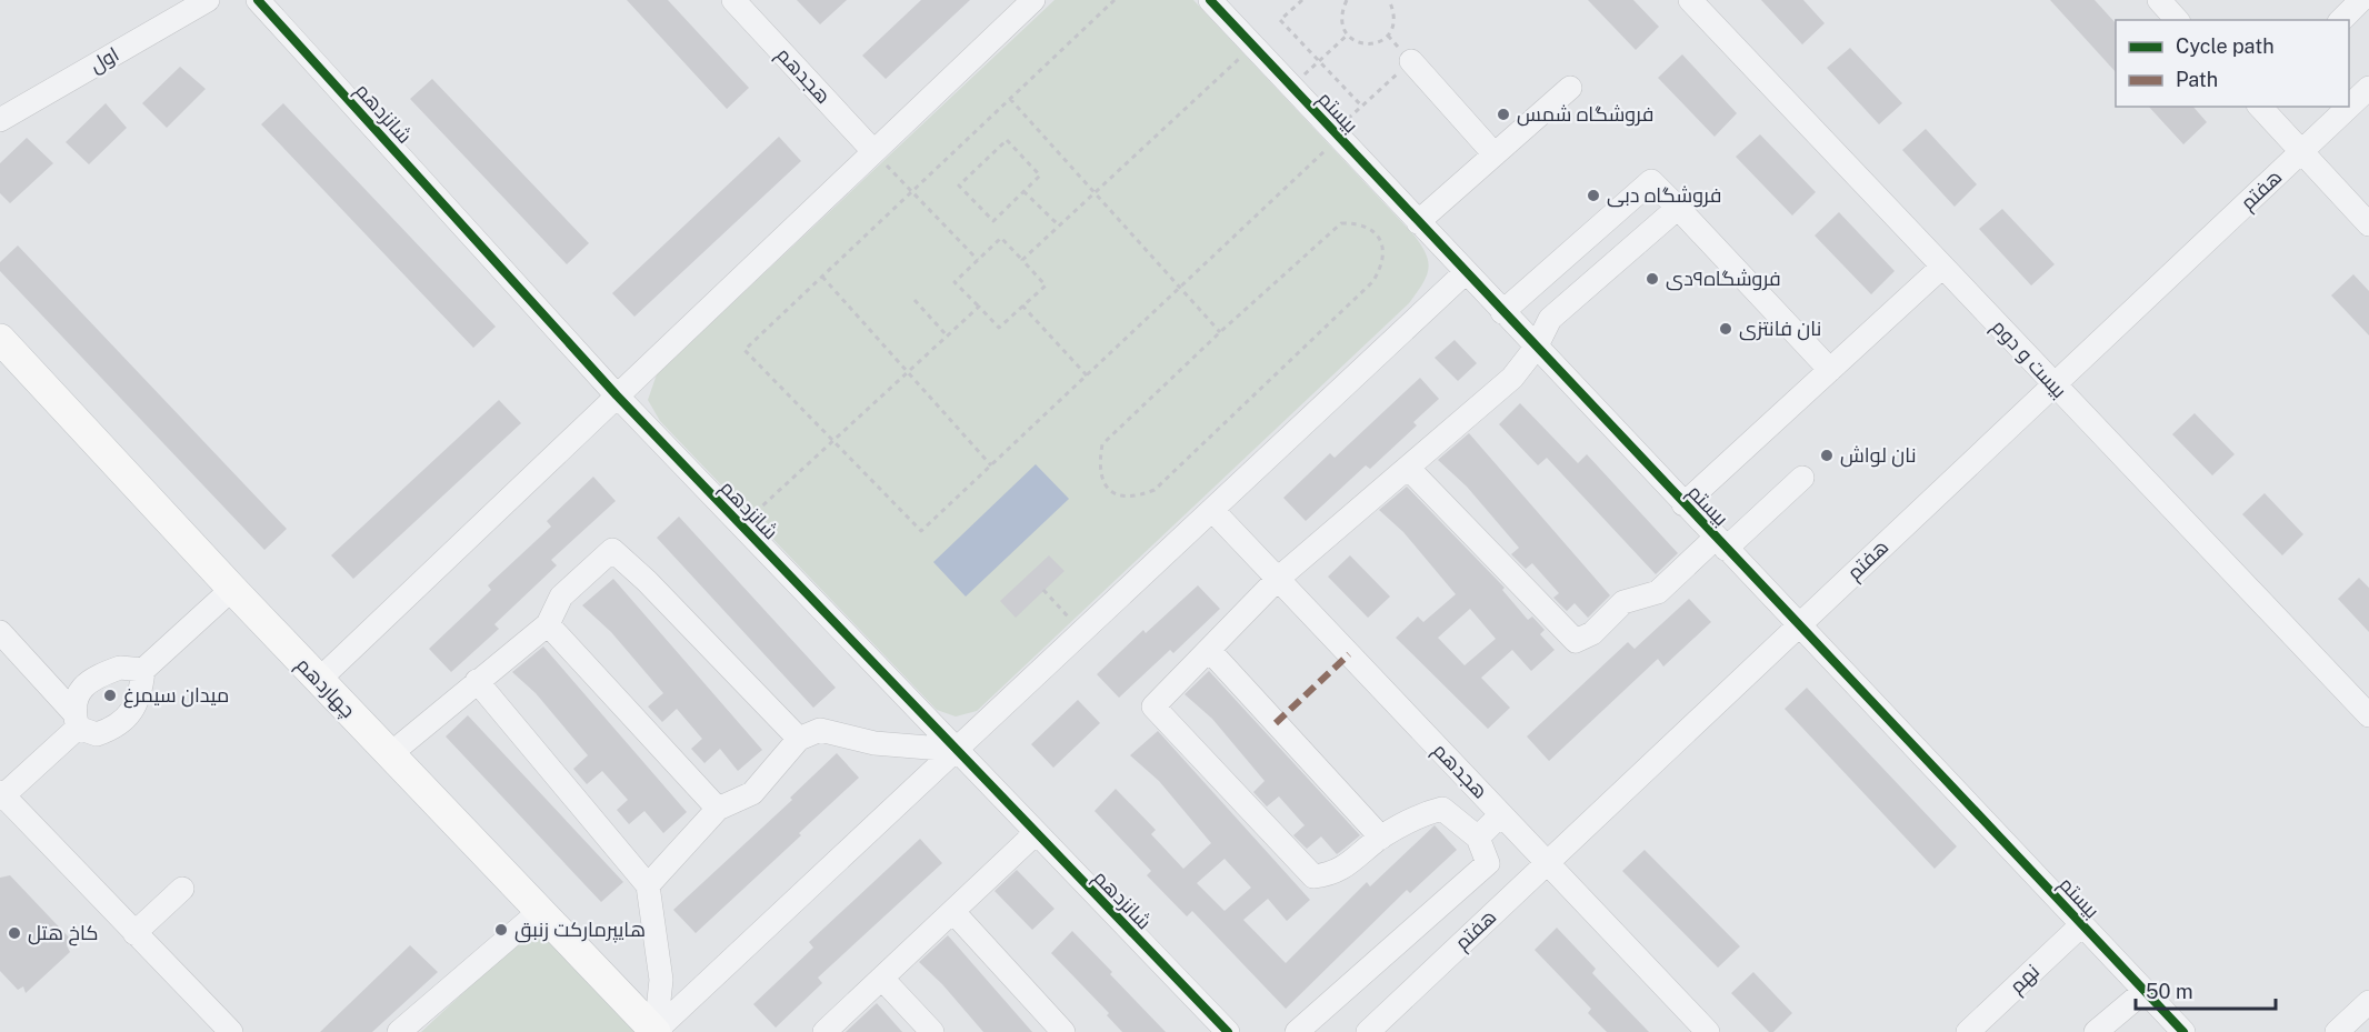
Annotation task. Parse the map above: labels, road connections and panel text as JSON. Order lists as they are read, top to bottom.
{
  "streets": {
    "main road": ["چهاردهم"],
    "street": [
      "اول",
      "هجدهم",
      "بیستم",
      "شانزدهم",
      "هفتم",
      "بیست و دوم",
      "نهم"
    ]
  },
  "crossings": [
    ["هجدهم", "هفتم"],
    ["بیستم", "هفتم"],
    ["بیستم", "نهم"],
    ["هفتم", "بیست و دوم"]
  ],
  "places": [
    "فروشگاه شمس",
    "فروشگاه دبی",
    "فروشگاه۹دی",
    "نان فانتزی",
    "نان لواش",
    "میدان سیمرغ",
    "هایپرمارکت زنبق",
    "کاخ هتل"
  ],
  "legend": ["Cycle path", "Path"],
  "scale_bar": "50 m"
}
